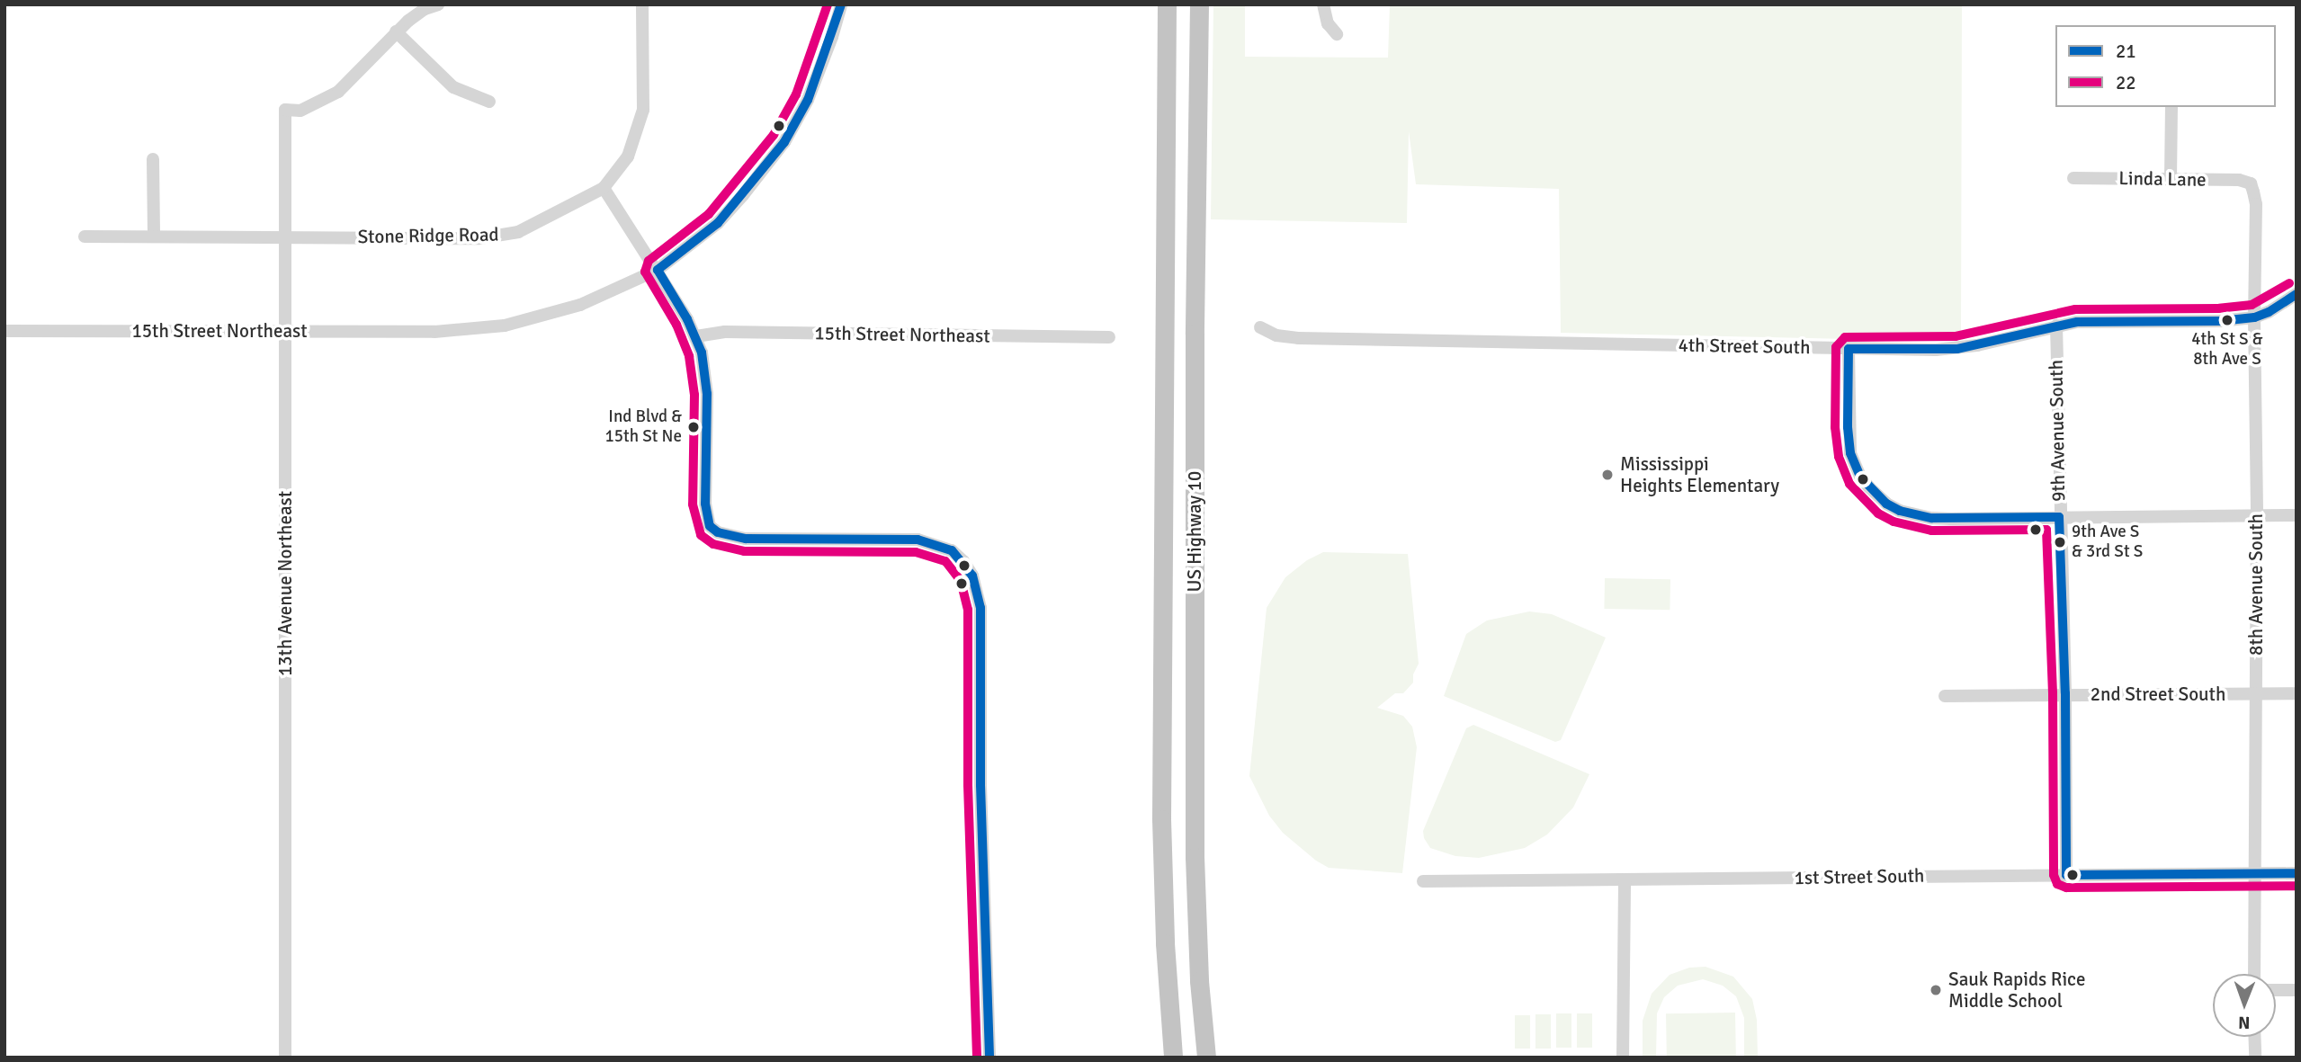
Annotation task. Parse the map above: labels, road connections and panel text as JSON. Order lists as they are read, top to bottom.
{
  "streets": {
    "highway": ["US Highway 10"],
    "street": [
      "Linda Lane",
      "Stone Ridge Road",
      "15th Street Northeast",
      "4th Street South",
      "9th Avenue South",
      "13th Avenue Northeast",
      "8th Avenue South",
      "2nd Street South",
      "1st Street South"
    ]
  },
  "crossings": [
    ["Linda Lane", "8th Avenue South"],
    ["Stone Ridge Road", "13th Avenue Northeast"],
    ["15th Street Northeast", "13th Avenue Northeast"],
    ["4th Street South", "9th Avenue South"],
    ["4th Street South", "8th Avenue South"],
    ["9th Avenue South", "2nd Street South"],
    ["9th Avenue South", "1st Street South"],
    ["8th Avenue South", "2nd Street South"],
    ["8th Avenue South", "1st Street South"]
  ],
  "places": [
    "4th St S & 8th Ave S",
    "Ind Blvd & 15th St Ne",
    "Mississippi Heights Elementary",
    "9th Ave S & 3rd St S",
    "Sauk Rapids Rice Middle School"
  ],
  "lines": ["transit line 21", "transit line 22"],
  "legend": ["21", "22"],
  "north": "bottom"
}
